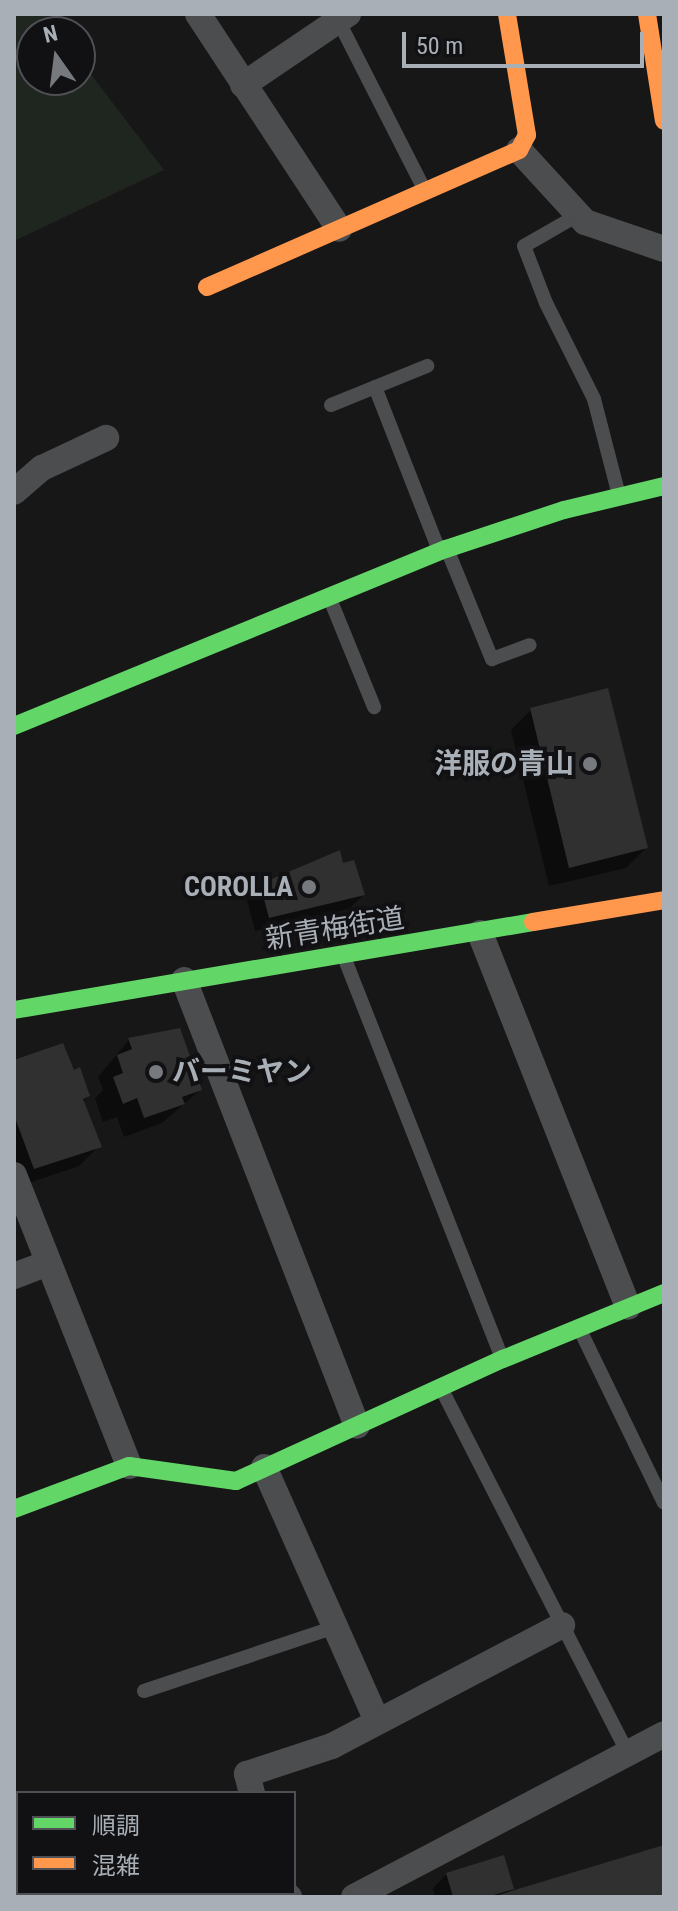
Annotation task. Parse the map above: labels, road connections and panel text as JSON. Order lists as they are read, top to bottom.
{
  "streets": {
    "street": ["新青梅街道"]
  },
  "places": ["洋服の青山", "COROLLA", "バーミヤン"],
  "legend": ["順調", "混雑"],
  "scale_bar": "50 m",
  "north": "top"
}
